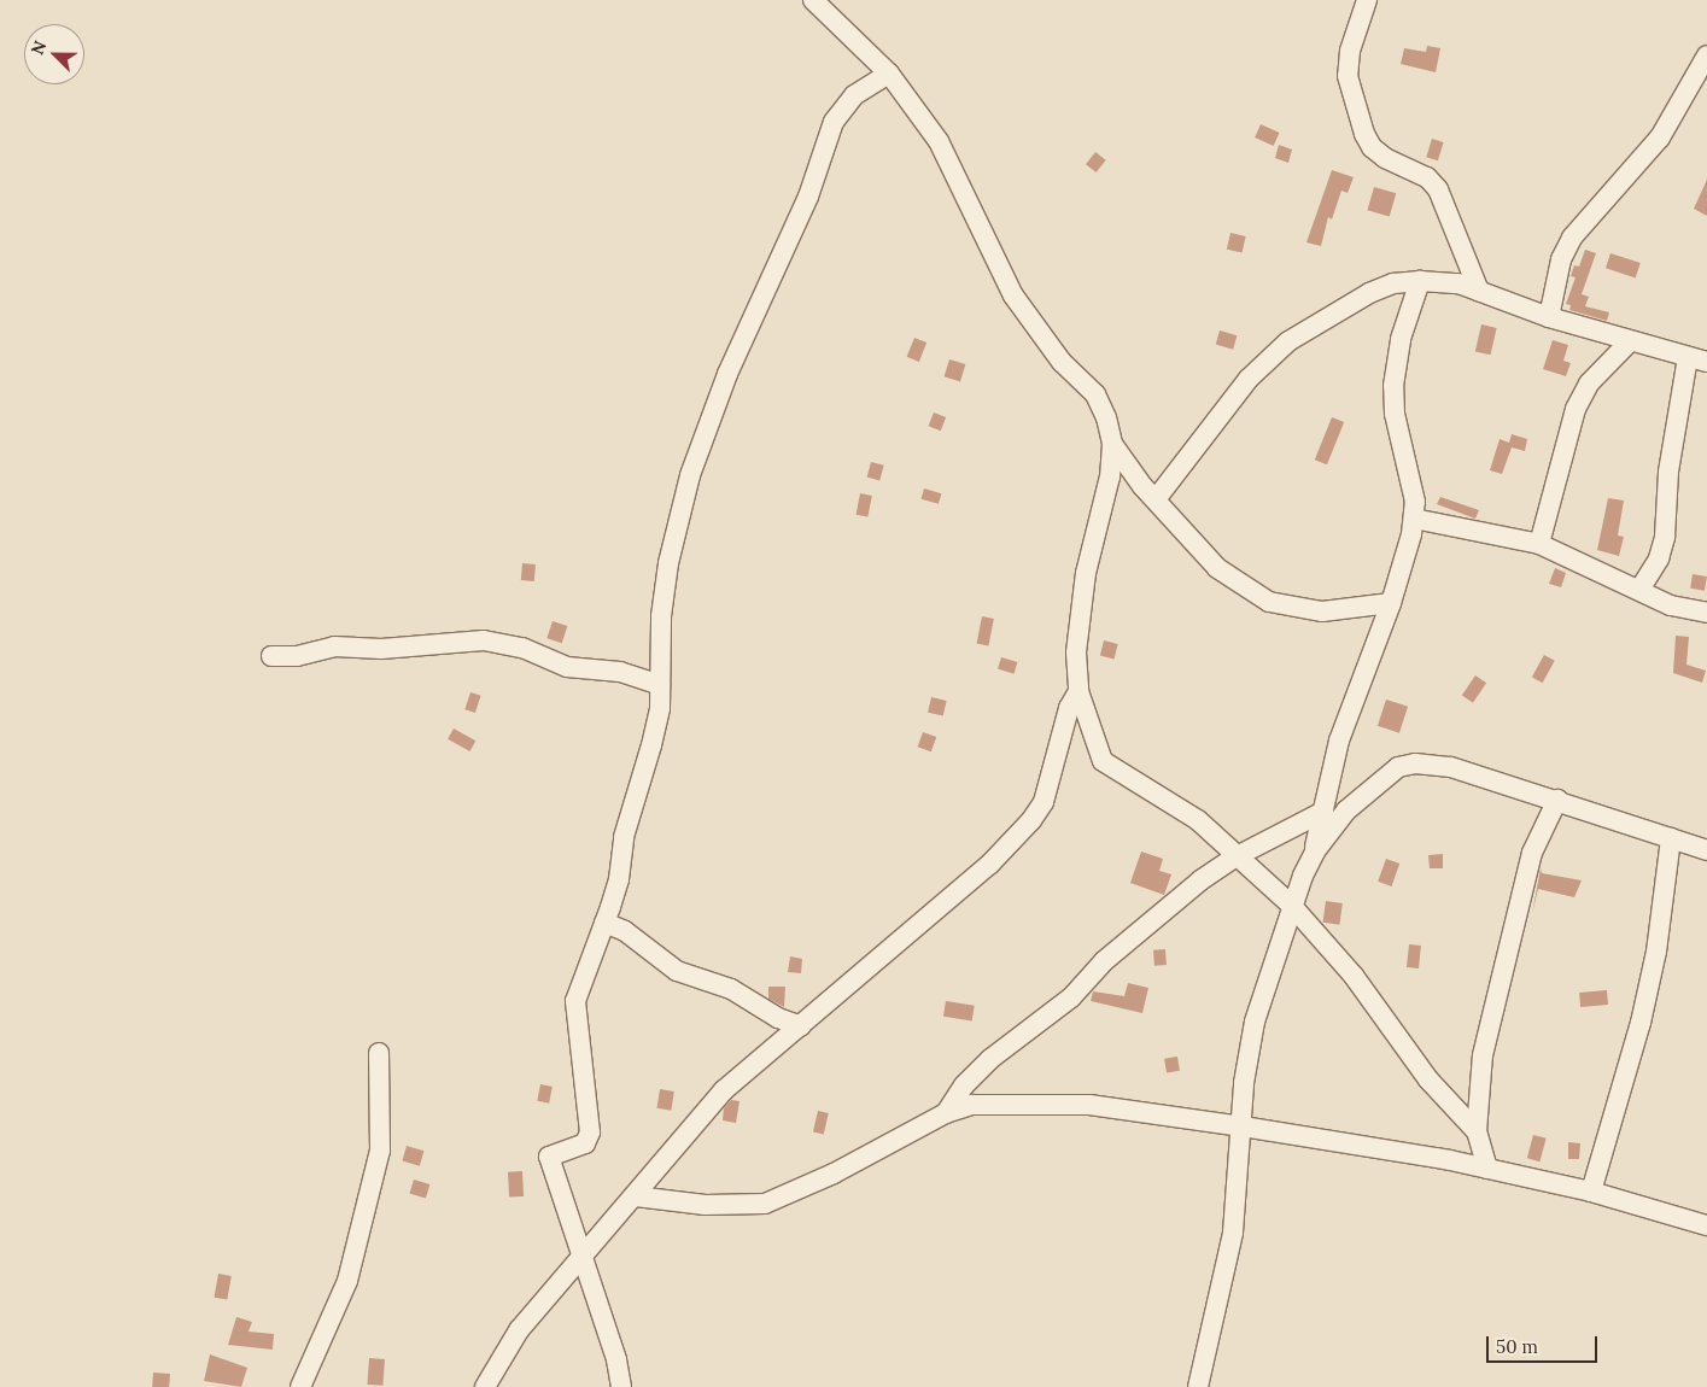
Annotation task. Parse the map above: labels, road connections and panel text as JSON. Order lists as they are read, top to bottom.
{
  "scale_bar": "50 m",
  "north": "top left"
}
